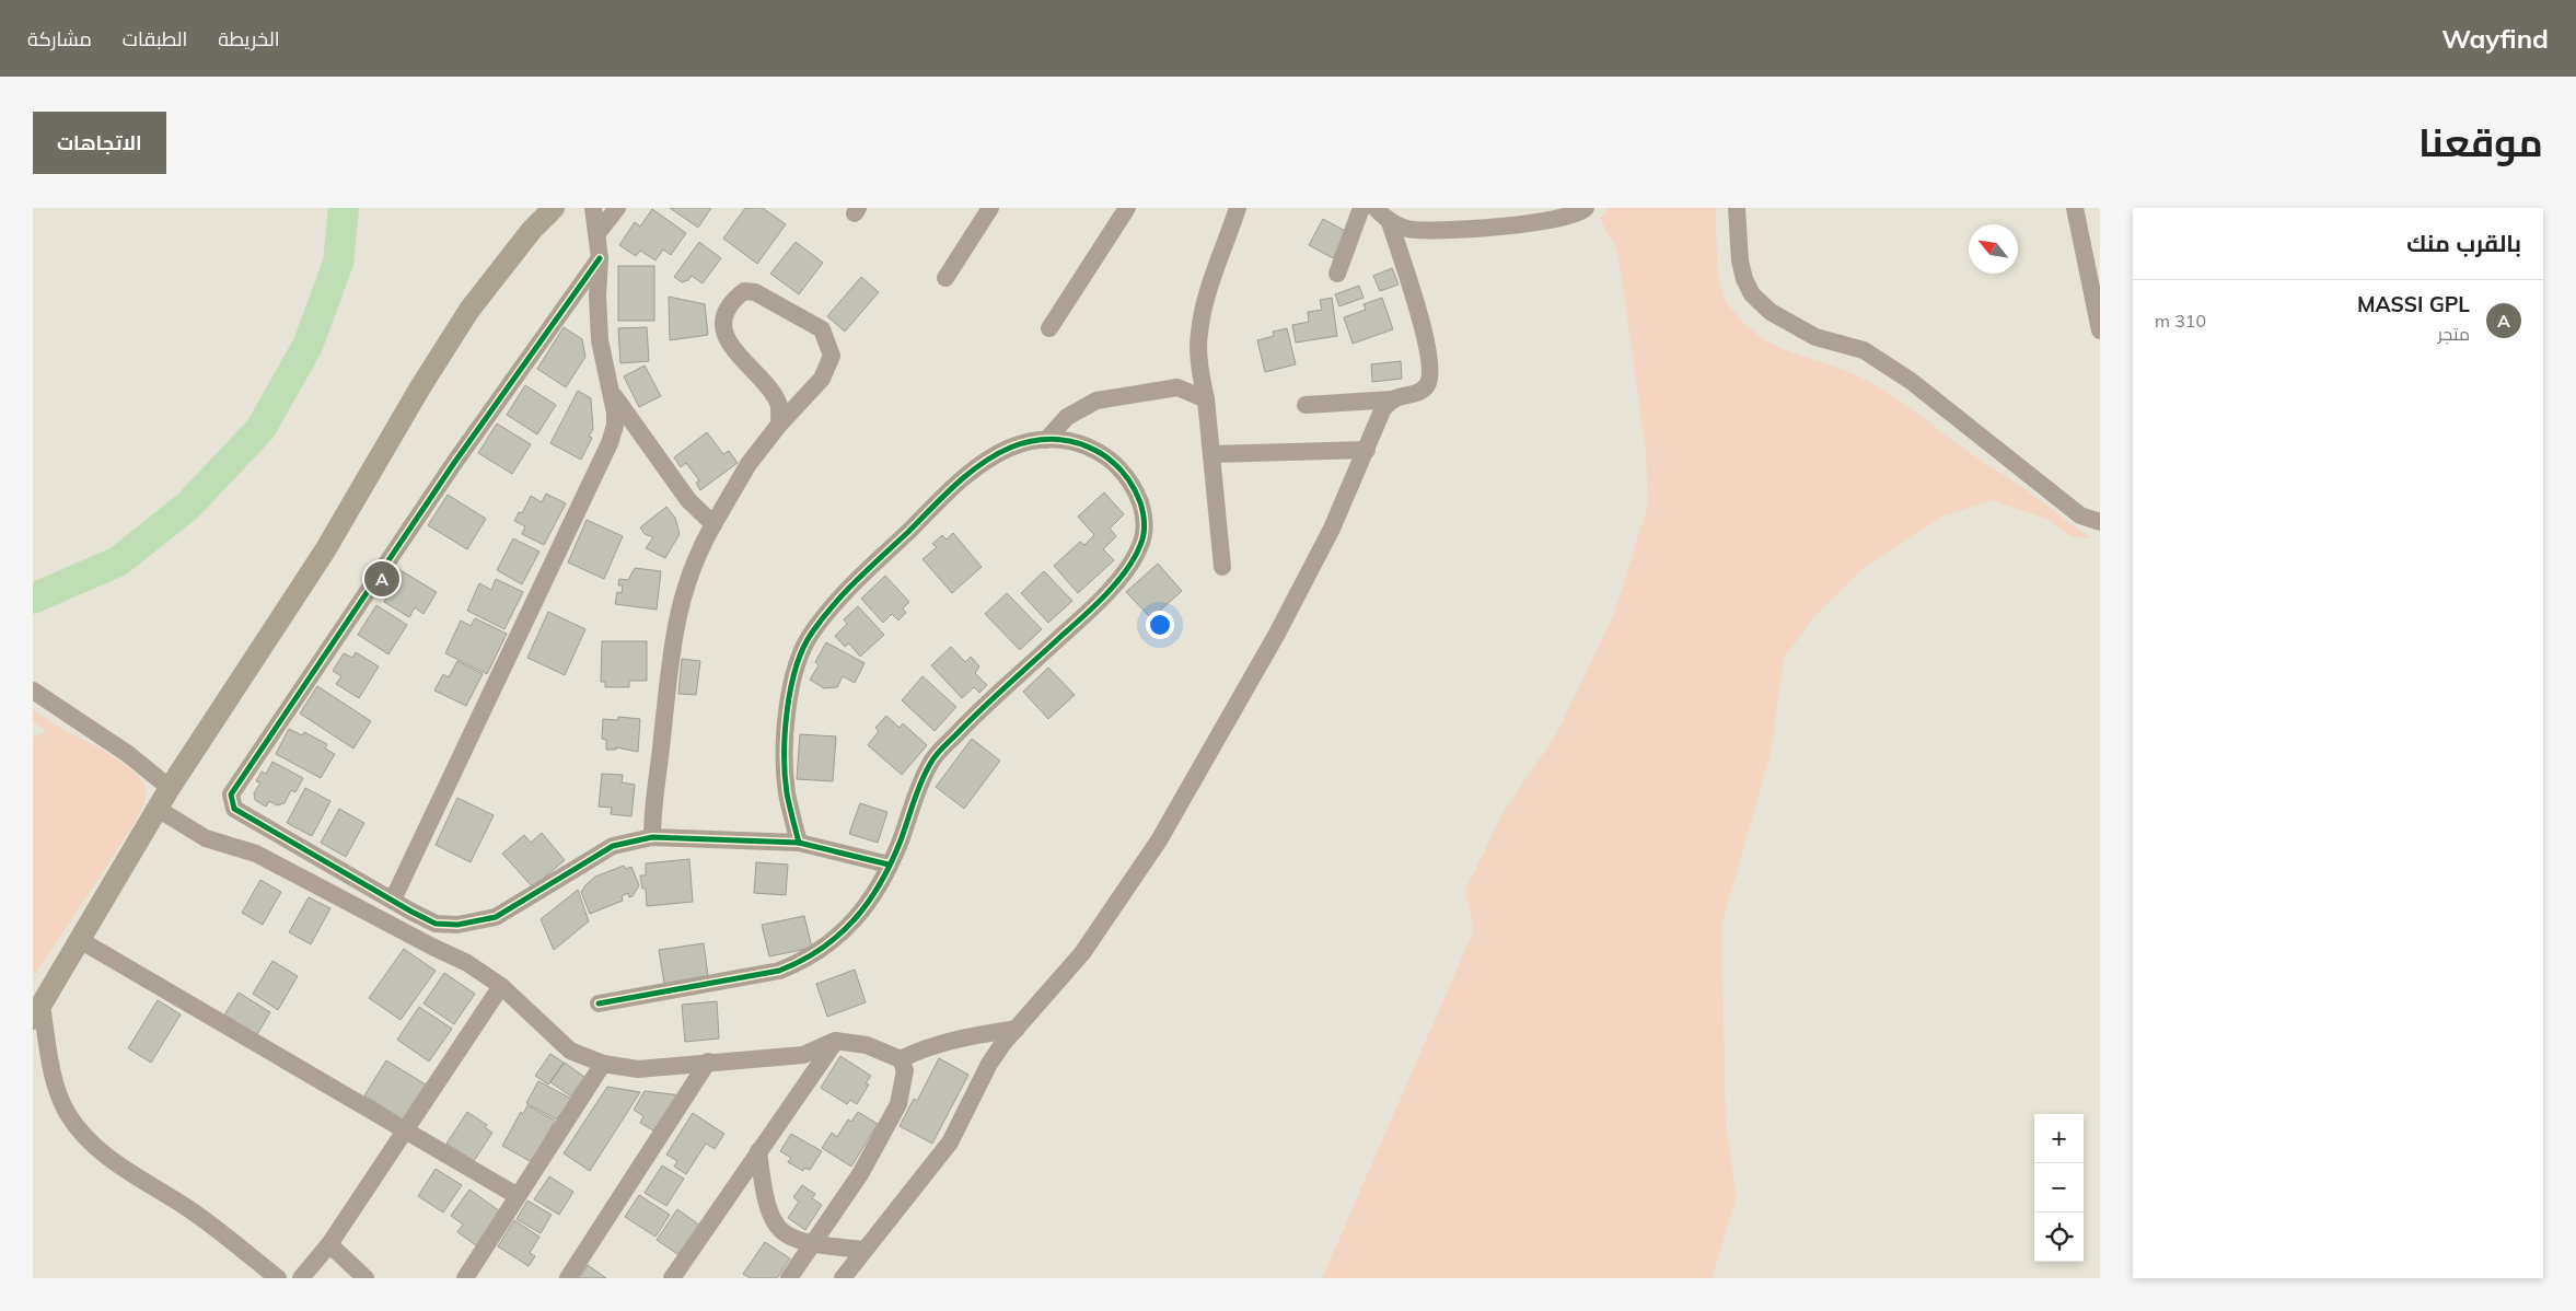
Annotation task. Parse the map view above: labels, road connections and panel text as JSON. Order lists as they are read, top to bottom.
{
  "north": "top left",
  "page": {
    "header": "Wayfind",
    "nav": ["الخريطة", "الطبقات", "مشاركة"],
    "title": "موقعنا",
    "buttons": "الاتجاهات",
    "heading": "بالقرب منك",
    "list": [
      {
        "mark": "A",
        "name": "MASSI GPL",
        "note": "متجر",
        "value": "310 m"
      }
    ],
    "pins": "A",
    "map_buttons": ["+", "−"]
  }
}
